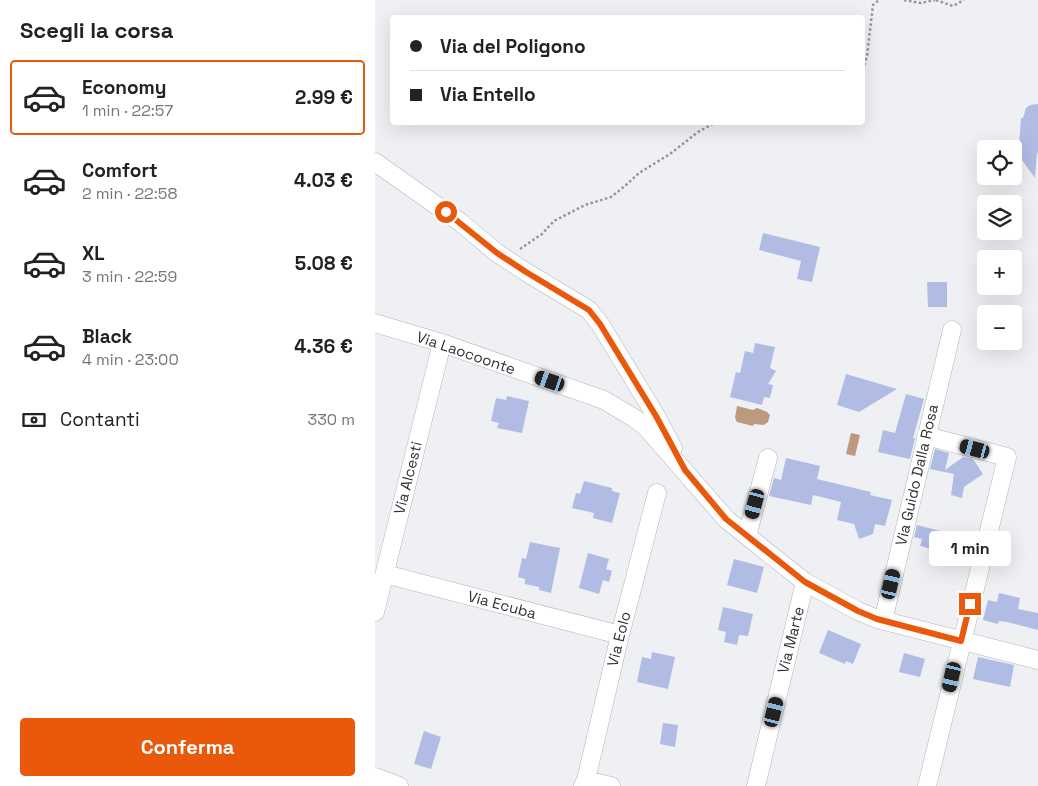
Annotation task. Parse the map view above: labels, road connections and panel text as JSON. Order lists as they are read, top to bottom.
{
  "streets": {
    "street": [
      "Via Laocoonte",
      "Via Guido Dalla Rosa",
      "Via Alcesti",
      "Via Ecuba",
      "Via Eolo",
      "Via Marte"
    ]
  },
  "crossings": [
    ["Via Laocoonte", "Via Guido Dalla Rosa"],
    ["Via Laocoonte", "Via Alcesti"],
    ["Via Laocoonte", "Via Marte"],
    ["Via Alcesti", "Via Ecuba"],
    ["Via Ecuba", "Via Eolo"]
  ],
  "page": {
    "heading": "Scegli la corsa",
    "banner": ["Via del Poligono", "Via Entello"],
    "list": [
      {
        "name": "Economy",
        "note": "1 min · 22:57",
        "value": "2.99 €"
      },
      {
        "name": "Comfort",
        "note": "2 min · 22:58",
        "value": "4.03 €"
      },
      {
        "name": "XL",
        "note": "3 min · 22:59",
        "value": "5.08 €"
      },
      {
        "name": "Black",
        "note": "4 min · 23:00",
        "value": "4.36 €"
      }
    ],
    "map_buttons": ["+", "−"],
    "pay": ["Contanti", "330 m"],
    "bubble": "1 min",
    "buttons": "Conferma"
  }
}
